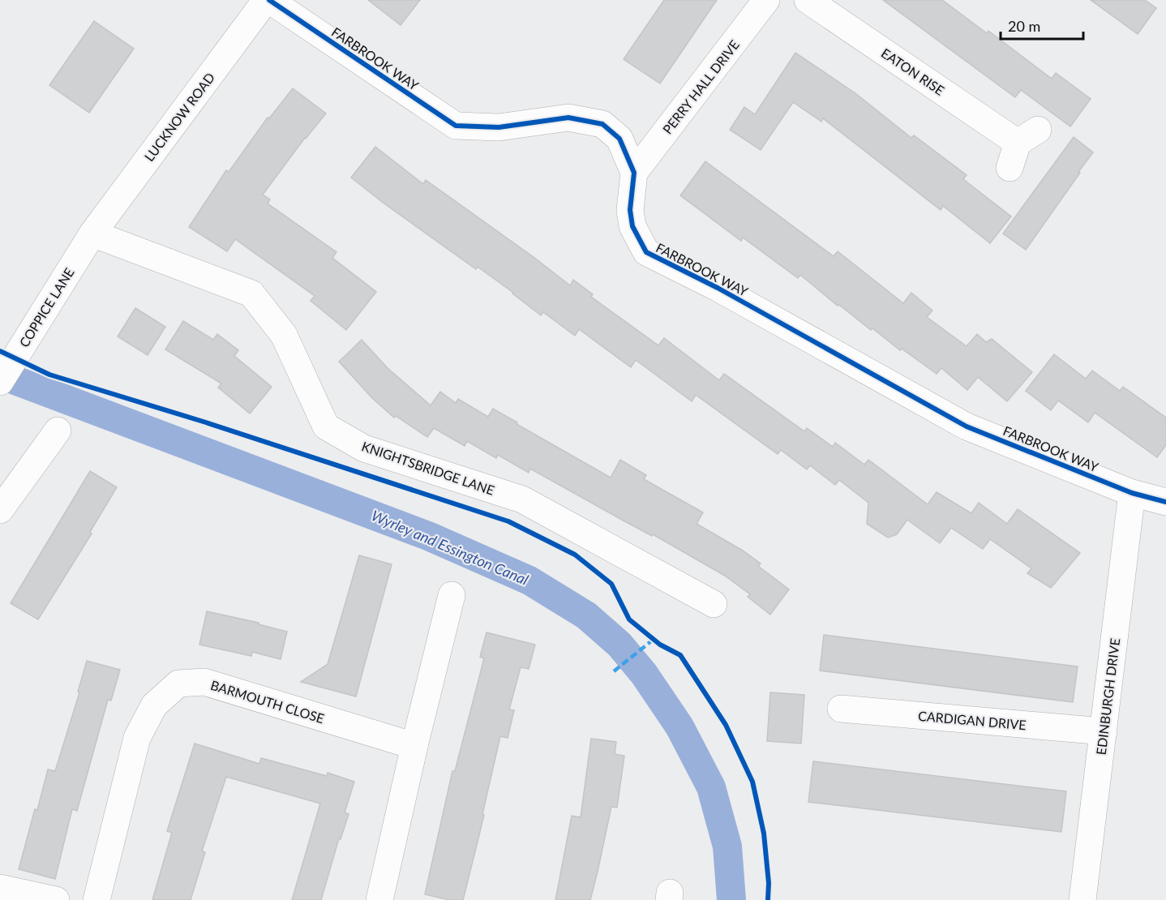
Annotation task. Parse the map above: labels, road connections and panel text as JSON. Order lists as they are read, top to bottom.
{
  "streets": {
    "street": [
      "FARBROOK WAY",
      "EATON RISE",
      "PERRY HALL DRIVE",
      "LUCKNOW ROAD",
      "COPPICE LANE",
      "KNIGHTSBRIDGE LANE",
      "EDINBURGH DRIVE",
      "BARMOUTH CLOSE",
      "CARDIGAN DRIVE"
    ]
  },
  "crossings": [
    ["FARBROOK WAY", "PERRY HALL DRIVE"],
    ["FARBROOK WAY", "LUCKNOW ROAD"],
    ["FARBROOK WAY", "EDINBURGH DRIVE"],
    ["LUCKNOW ROAD", "COPPICE LANE"],
    ["LUCKNOW ROAD", "KNIGHTSBRIDGE LANE"],
    ["COPPICE LANE", "KNIGHTSBRIDGE LANE"],
    ["EDINBURGH DRIVE", "CARDIGAN DRIVE"]
  ],
  "water": ["Wyrley and Essington Canal"],
  "scale_bar": "20 m"
}
